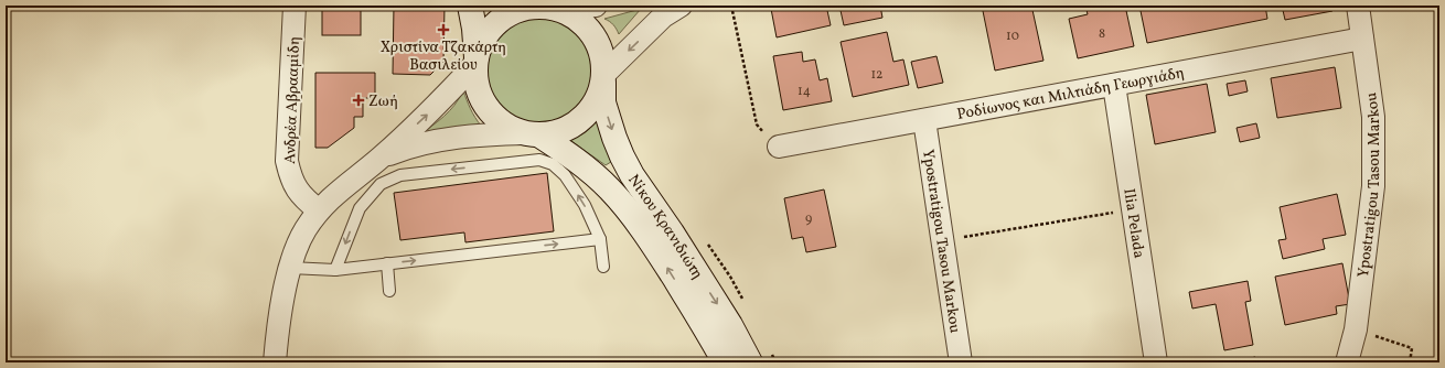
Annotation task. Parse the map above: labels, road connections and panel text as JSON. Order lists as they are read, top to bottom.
{
  "streets": {
    "main road": ["Νίκου Κρανιδιώτη"],
    "street": [
      "Ροδίωνος και Μιλτιάδη Γεωργιάδη",
      "Ανδρέα Αβρααμίδη",
      "Ypostratigou Tasou Markou",
      "Ilia Pelada"
    ]
  },
  "crossings": [
    ["Ροδίωνος και Μιλτιάδη Γεωργιάδη", "Ypostratigou Tasou Markou"],
    ["Ροδίωνος και Μιλτιάδη Γεωργιάδη", "Ilia Pelada"]
  ],
  "places": {
    "health": ["Χριστίνα Τζακάρτη Βασιλείου", "Ζωή"]
  },
  "house_numbers": [
    "8",
    "10",
    "12",
    "14",
    "9"
  ]
}
